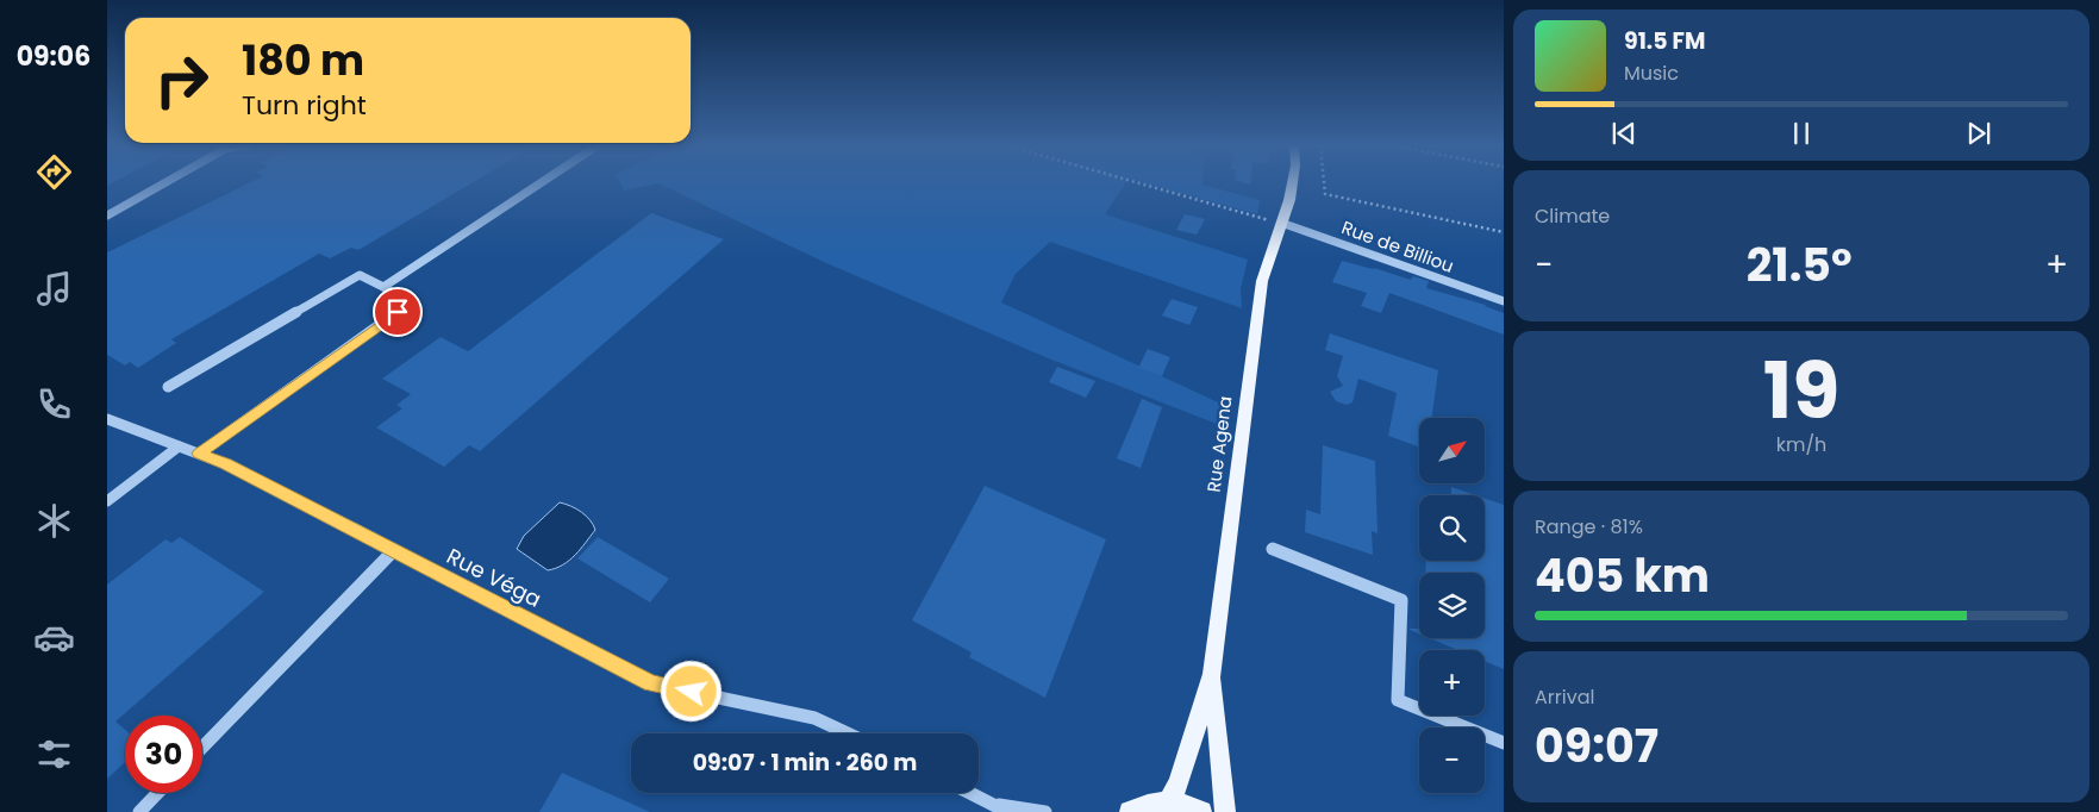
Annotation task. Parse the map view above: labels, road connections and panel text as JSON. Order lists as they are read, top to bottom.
{
  "streets": {
    "main road": ["Rue Agena"],
    "street": ["Rue de Billiou", "Rue Véga"]
  },
  "crossings": [
    ["Rue de Billiou", "Rue Agena"]
  ],
  "north": "top right",
  "page": {
    "tabs": "09:06",
    "turn": ["180 m", "Turn right"],
    "song": ["91.5 FM", "Music"],
    "tile": [
      "Climate",
      ["19", "km/h"],
      ["Range · 81%", "405 km"],
      ["Arrival", "09:07"]
    ],
    "heat": ["−", "21.5°", "+"],
    "map_buttons": ["+", "−"],
    "limit": "30",
    "trip": "09:07 · 1 min · 260 m"
  }
}
